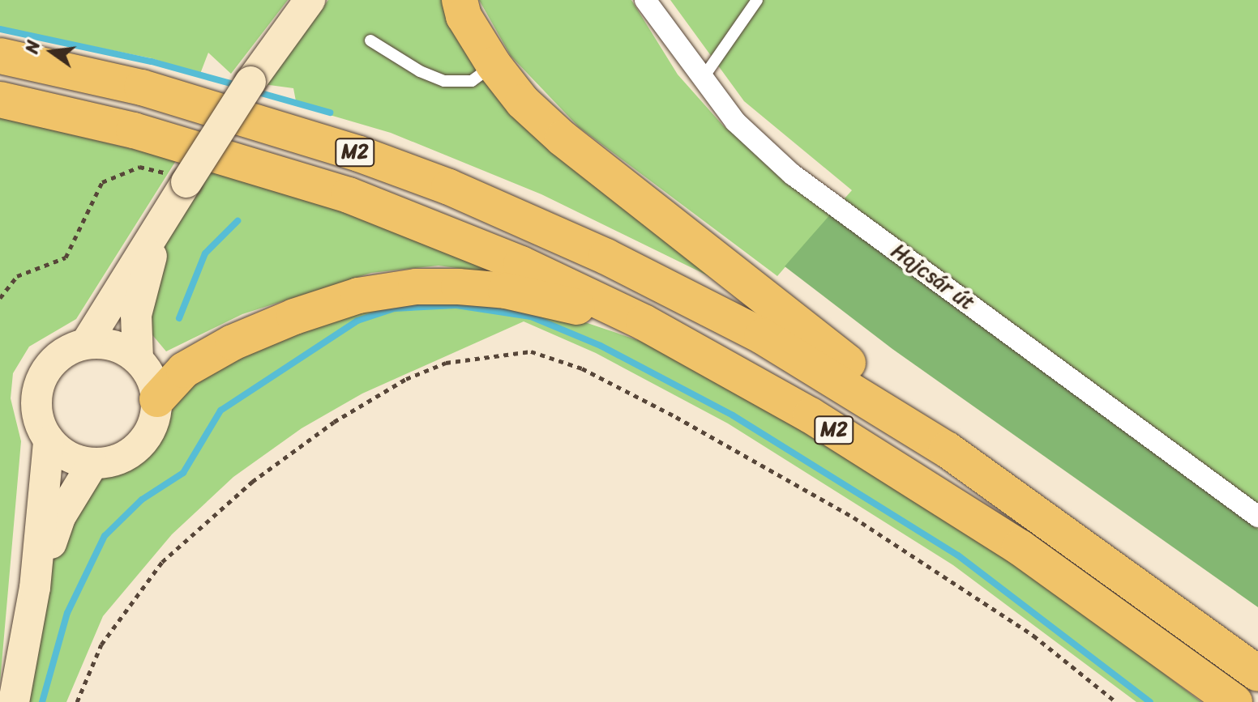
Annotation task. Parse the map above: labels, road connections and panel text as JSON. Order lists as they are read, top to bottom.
{
  "streets": {
    "highway": ["M2"],
    "street": ["Hajcsár út"]
  },
  "north": "left"
}
